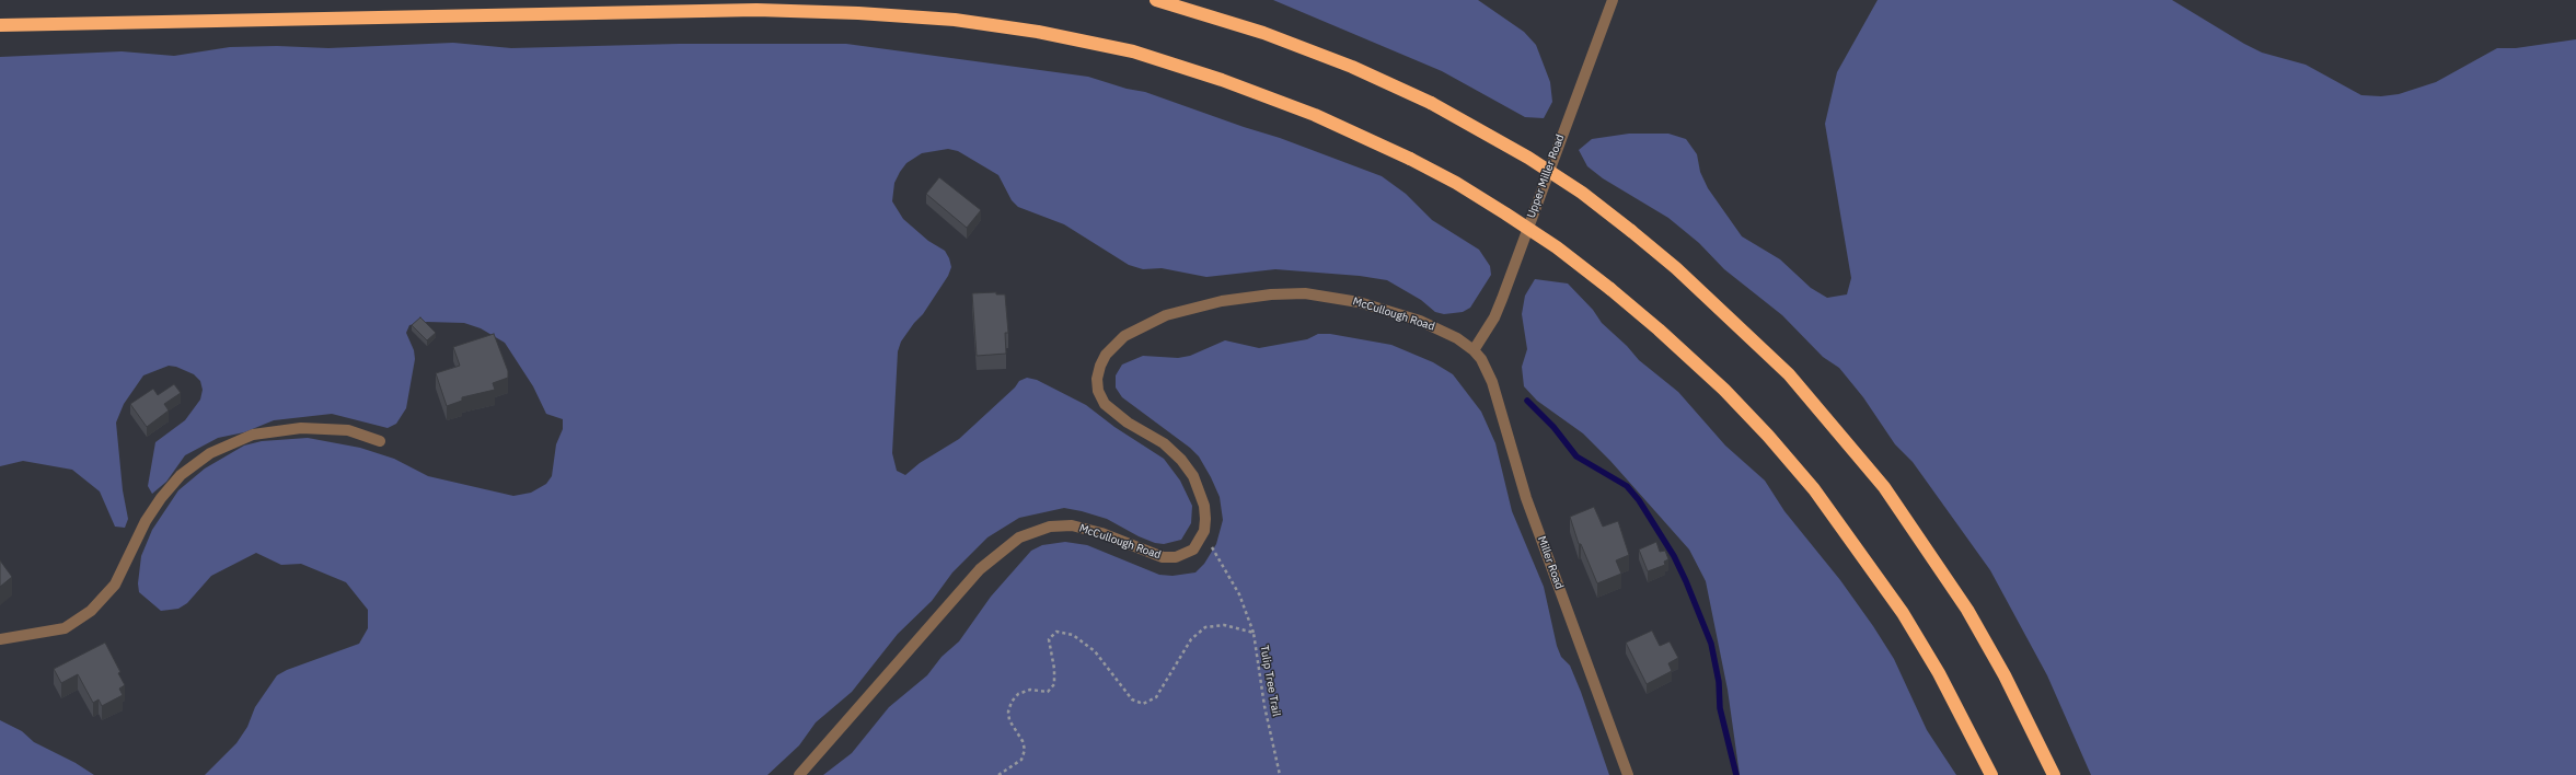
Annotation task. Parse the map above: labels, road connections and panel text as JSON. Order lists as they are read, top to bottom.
{
  "streets": {
    "street": ["Upper Miller Road", "McCullough Road", "Miller Road"],
    "path": ["Tulip Tree Trail"]
  },
  "crossings": [
    ["Upper Miller Road", "McCullough Road"],
    ["Upper Miller Road", "Miller Road"],
    ["McCullough Road", "Miller Road"]
  ]
}
